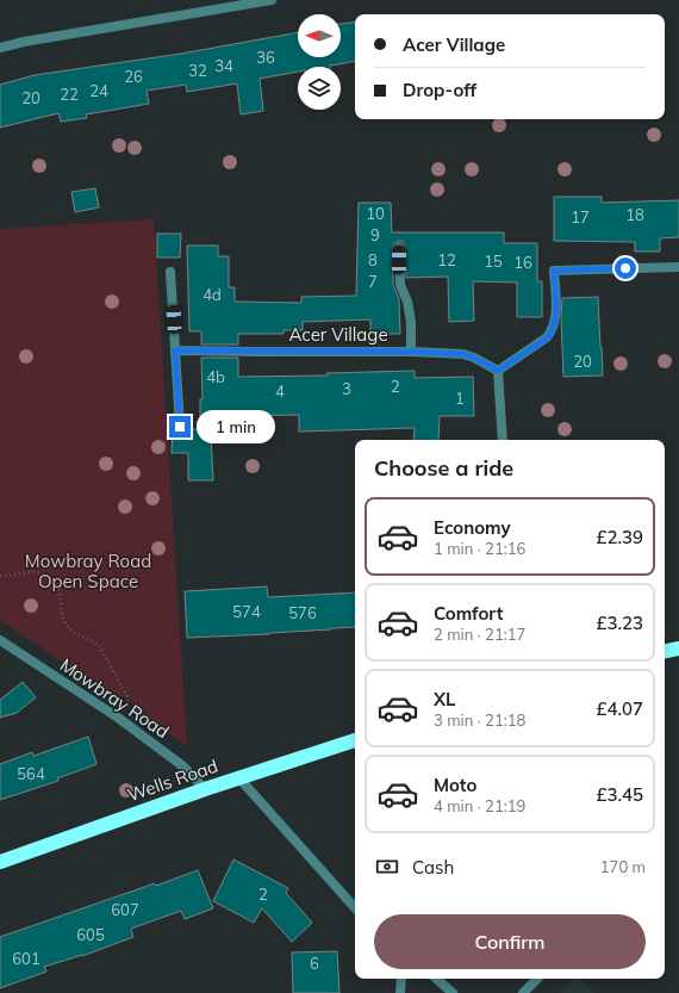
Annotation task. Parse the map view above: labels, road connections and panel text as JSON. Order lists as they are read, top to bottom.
{
  "streets": {
    "highway": ["Wells Road"],
    "street": ["Acer Village", "Mowbray Road"]
  },
  "crossings": [
    ["Mowbray Road", "Wells Road"]
  ],
  "parks": ["Mowbray Road Open Space"],
  "house_numbers": [
    "36",
    "34",
    "32",
    "26",
    "24",
    "22",
    "20",
    "10",
    "18",
    "17",
    "9",
    "8",
    "12",
    "15",
    "16",
    "7",
    "4d",
    "20",
    "4b",
    "2",
    "3",
    "4",
    "1",
    "574",
    "576",
    "564",
    "2",
    "607",
    "605",
    "601",
    "6"
  ],
  "north": "left",
  "page": {
    "banner": ["Acer Village", "Drop-off"],
    "bubble": "1 min",
    "heading": "Choose a ride",
    "list": [
      {
        "name": "Economy",
        "note": "1 min · 21:16",
        "value": "£2.39"
      },
      {
        "name": "Comfort",
        "note": "2 min · 21:17",
        "value": "£3.23"
      },
      {
        "name": "XL",
        "note": "3 min · 21:18",
        "value": "£4.07"
      },
      {
        "name": "Moto",
        "note": "4 min · 21:19",
        "value": "£3.45"
      }
    ],
    "pay": ["Cash", "170 m"],
    "buttons": "Confirm"
  }
}
